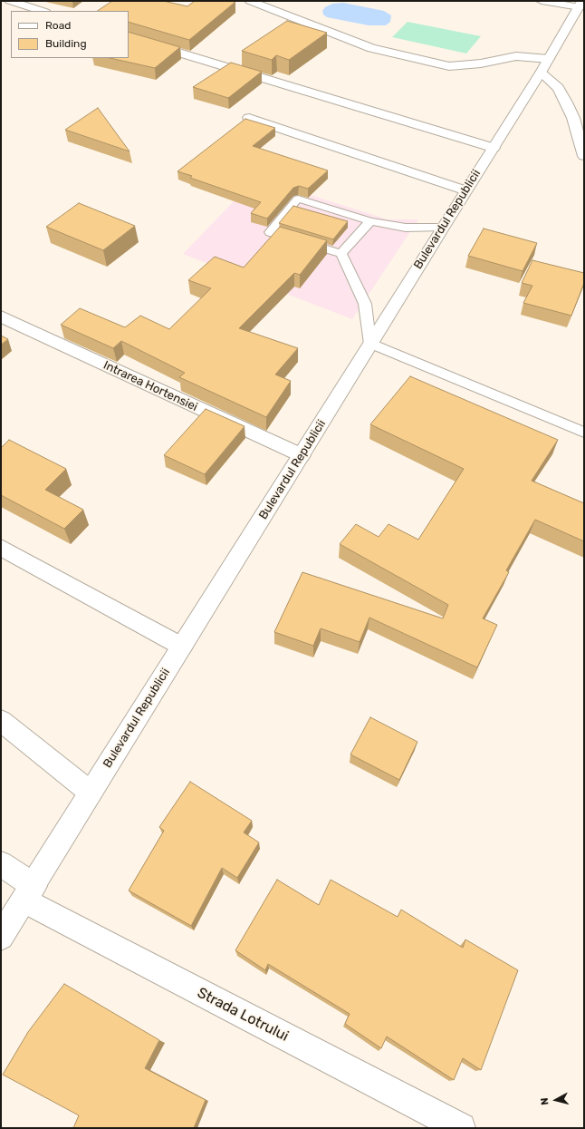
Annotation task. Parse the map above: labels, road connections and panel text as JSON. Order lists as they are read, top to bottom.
{
  "streets": {
    "street": ["Bulevardul Republicii", "Intrarea Hortensiei", "Strada Lotrului"]
  },
  "crossings": [
    ["Bulevardul Republicii", "Intrarea Hortensiei"],
    ["Bulevardul Republicii", "Strada Lotrului"]
  ],
  "legend": ["Road", "Building"],
  "north": "left"
}
